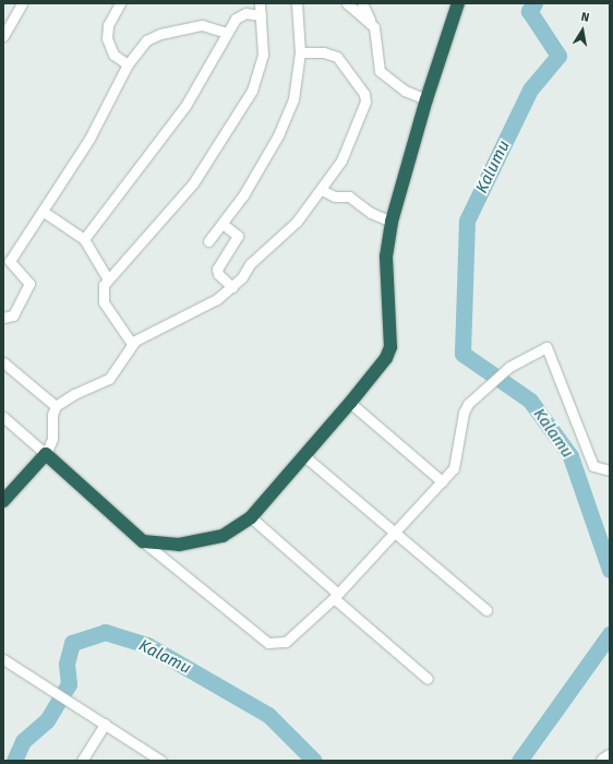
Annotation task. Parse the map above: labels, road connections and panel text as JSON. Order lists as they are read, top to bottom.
{
  "water": ["Kalumu", "Kalamu"],
  "north": "top"
}
